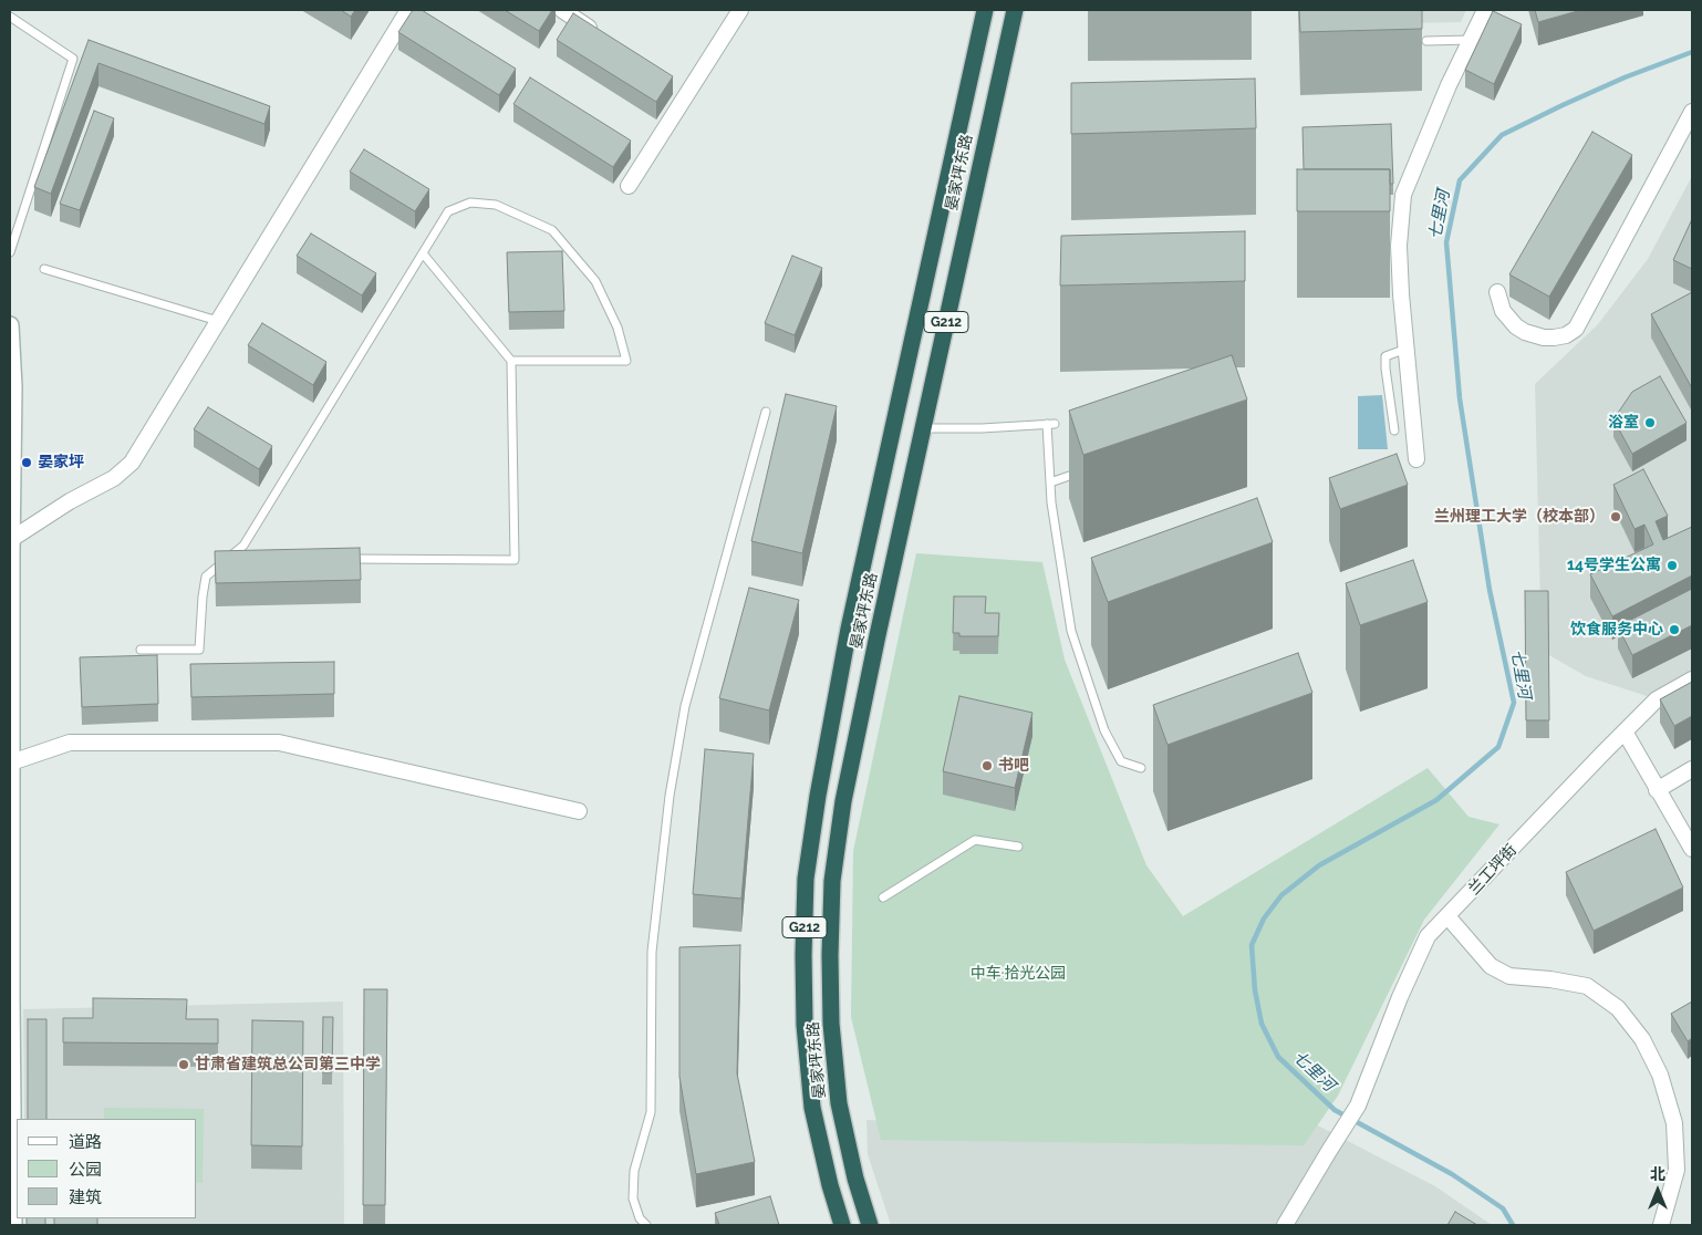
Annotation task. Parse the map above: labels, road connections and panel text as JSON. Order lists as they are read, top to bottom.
{
  "streets": {
    "highway": ["晏家坪东路", "G212"],
    "street": ["兰工坪街"]
  },
  "water": ["七里河"],
  "parks": ["中车·拾光公园"],
  "places": [
    "浴室",
    "晏家坪",
    "兰州理工大学（校本部）",
    "14号学生公寓",
    "饮食服务中心",
    "书吧",
    "甘肃省建筑总公司第三中学"
  ],
  "legend": ["道路", "公园", "建筑"],
  "north": "top"
}
